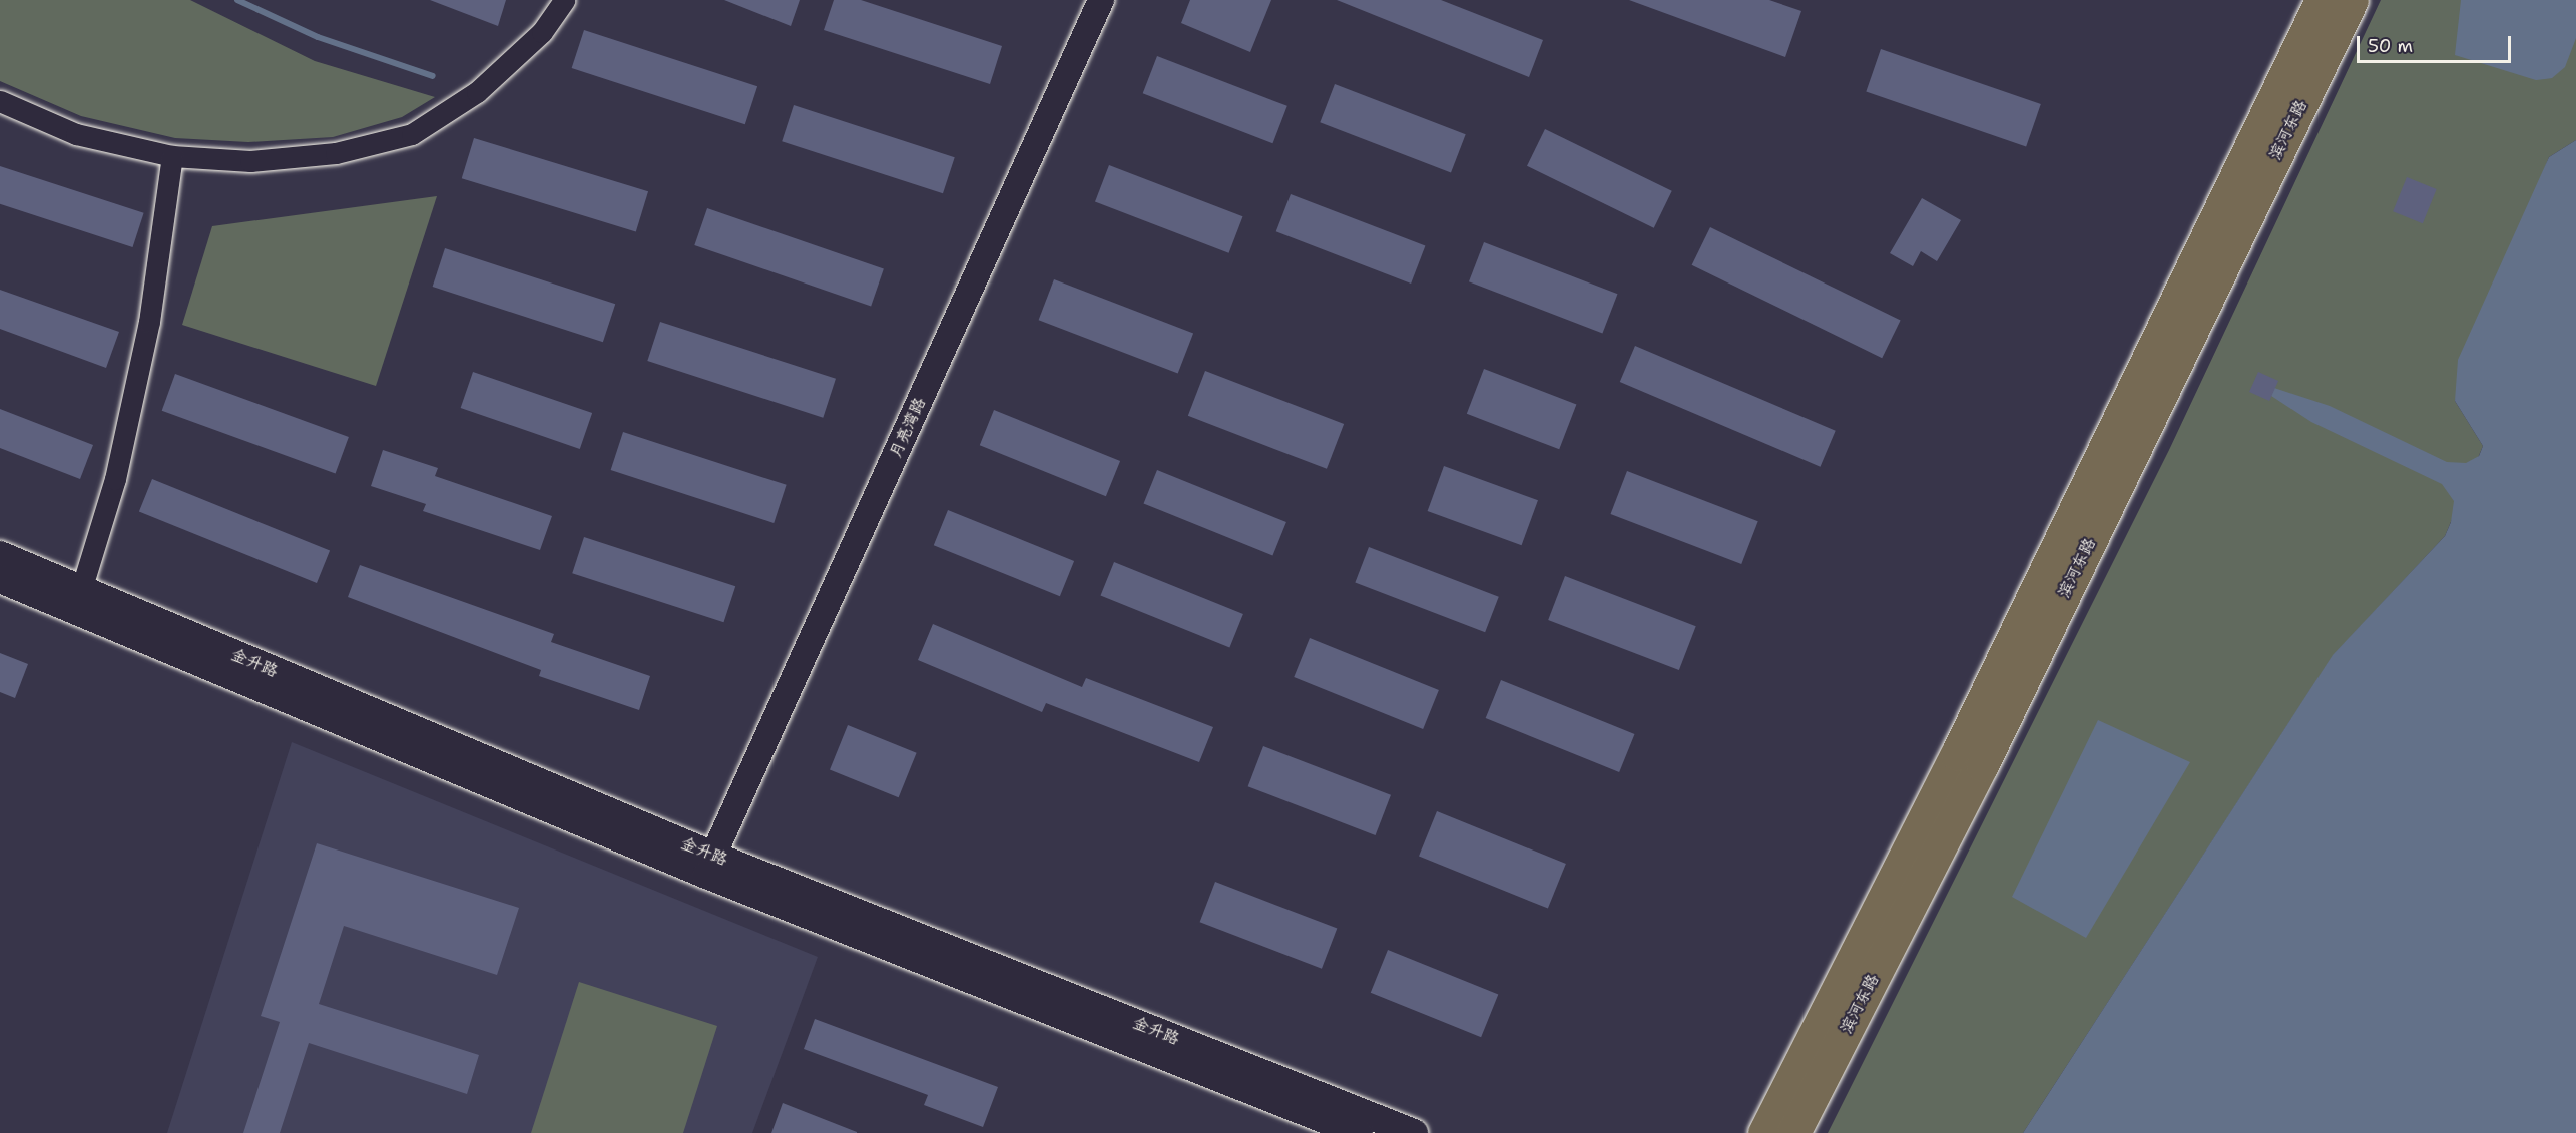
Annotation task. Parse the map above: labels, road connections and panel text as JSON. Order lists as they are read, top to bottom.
{
  "streets": {
    "main road": ["滨河东路", "金升路"],
    "street": ["月亮湾路"]
  },
  "crossings": [
    ["月亮湾路", "金升路"]
  ],
  "scale_bar": "50 m"
}
